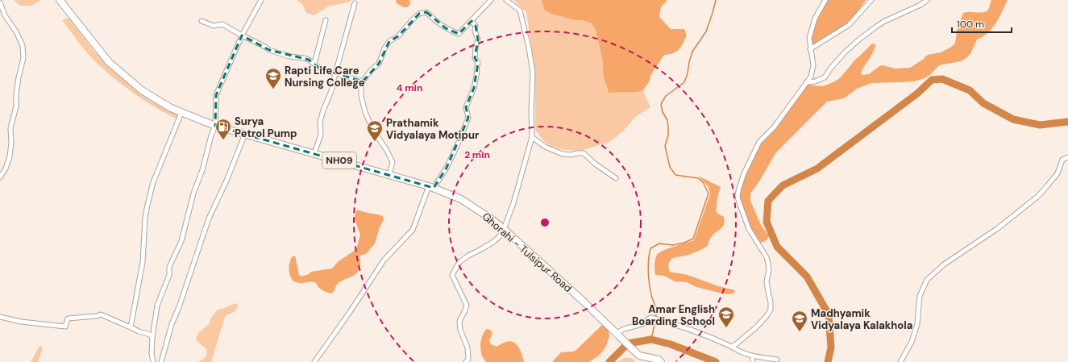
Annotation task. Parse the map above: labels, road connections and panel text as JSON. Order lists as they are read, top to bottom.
{
  "streets": {
    "main road": ["NH09", "Ghorahi - Tulsipur Road"]
  },
  "crossings": [
    ["NH09", "Ghorahi - Tulsipur Road"]
  ],
  "places": {
    "school or university": [
      "Rapti Life Care Nursing College",
      "Prathamik Vidyalaya Motipur",
      "Amar English Boarding School",
      "Madhyamik Vidyalaya Kalakhola"
    ],
    "fuel station": ["Surya Petrol Pump"]
  },
  "scale_bar": "100 m",
  "rings": ["4 min", "2 min"]
}
